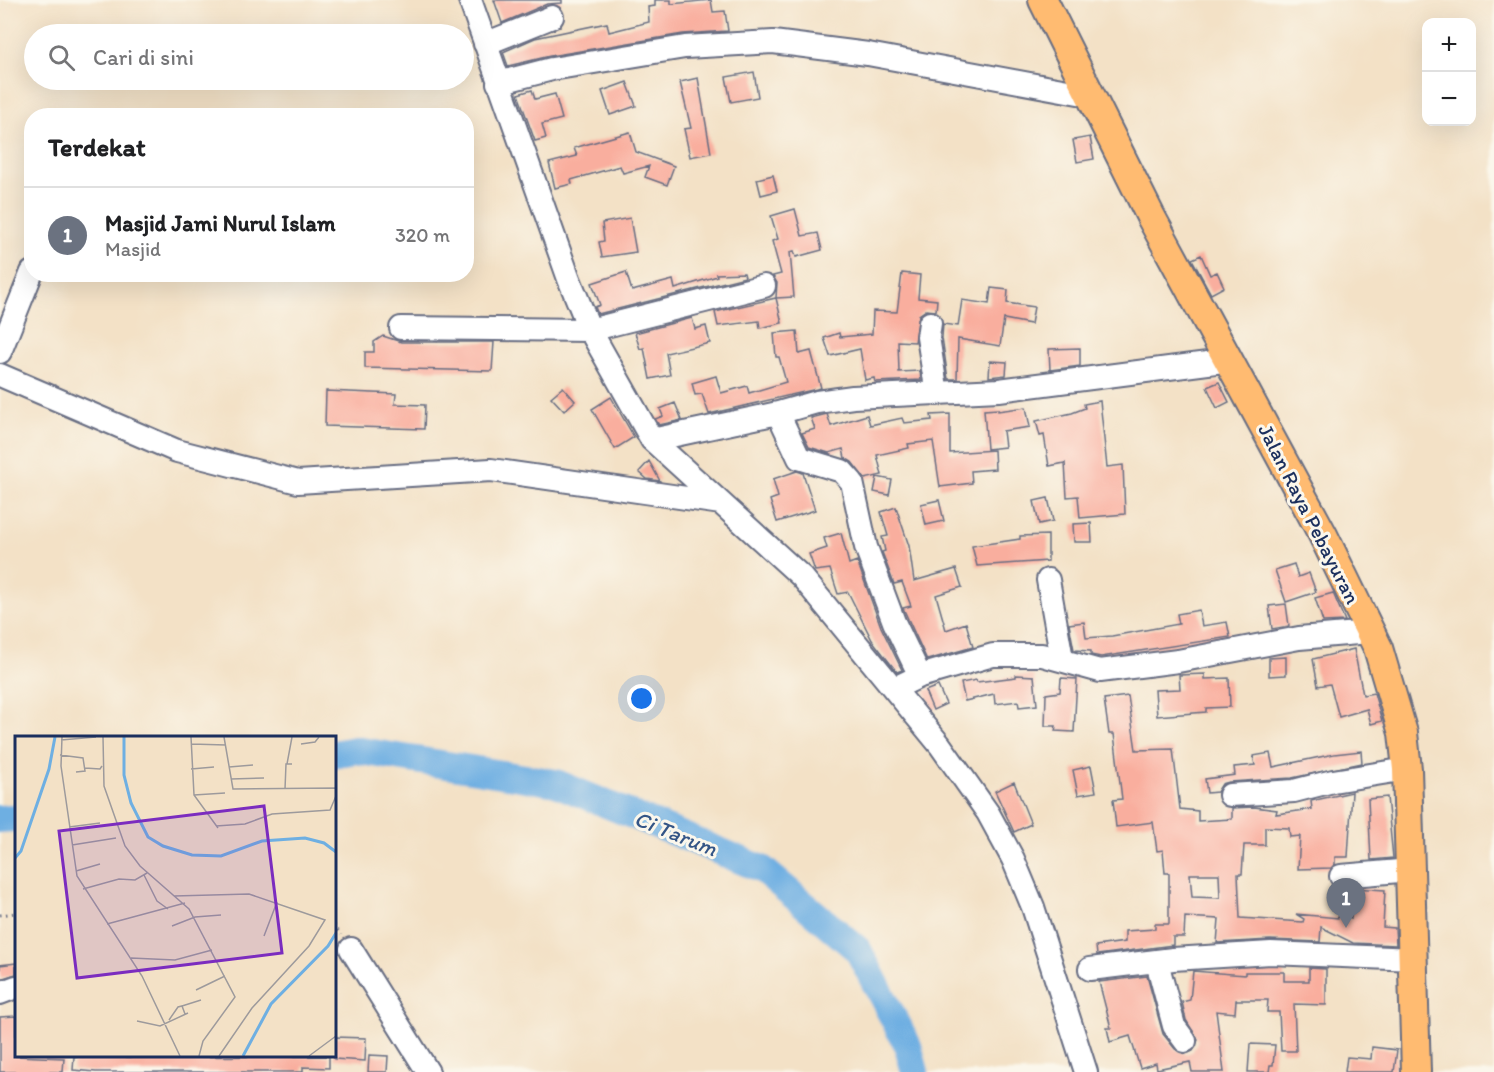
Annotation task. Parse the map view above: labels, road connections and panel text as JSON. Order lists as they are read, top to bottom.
{
  "streets": {
    "main road": ["Jalan Raya Pebayuran"]
  },
  "water": ["Ci Tarum"],
  "page": {
    "map_buttons": ["+", "−"],
    "search": "Cari di sini",
    "heading": "Terdekat",
    "list": [
      {
        "mark": "1",
        "name": "Masjid Jami Nurul Islam",
        "note": "Masjid",
        "value": "320 m"
      }
    ],
    "pins": "1"
  }
}
